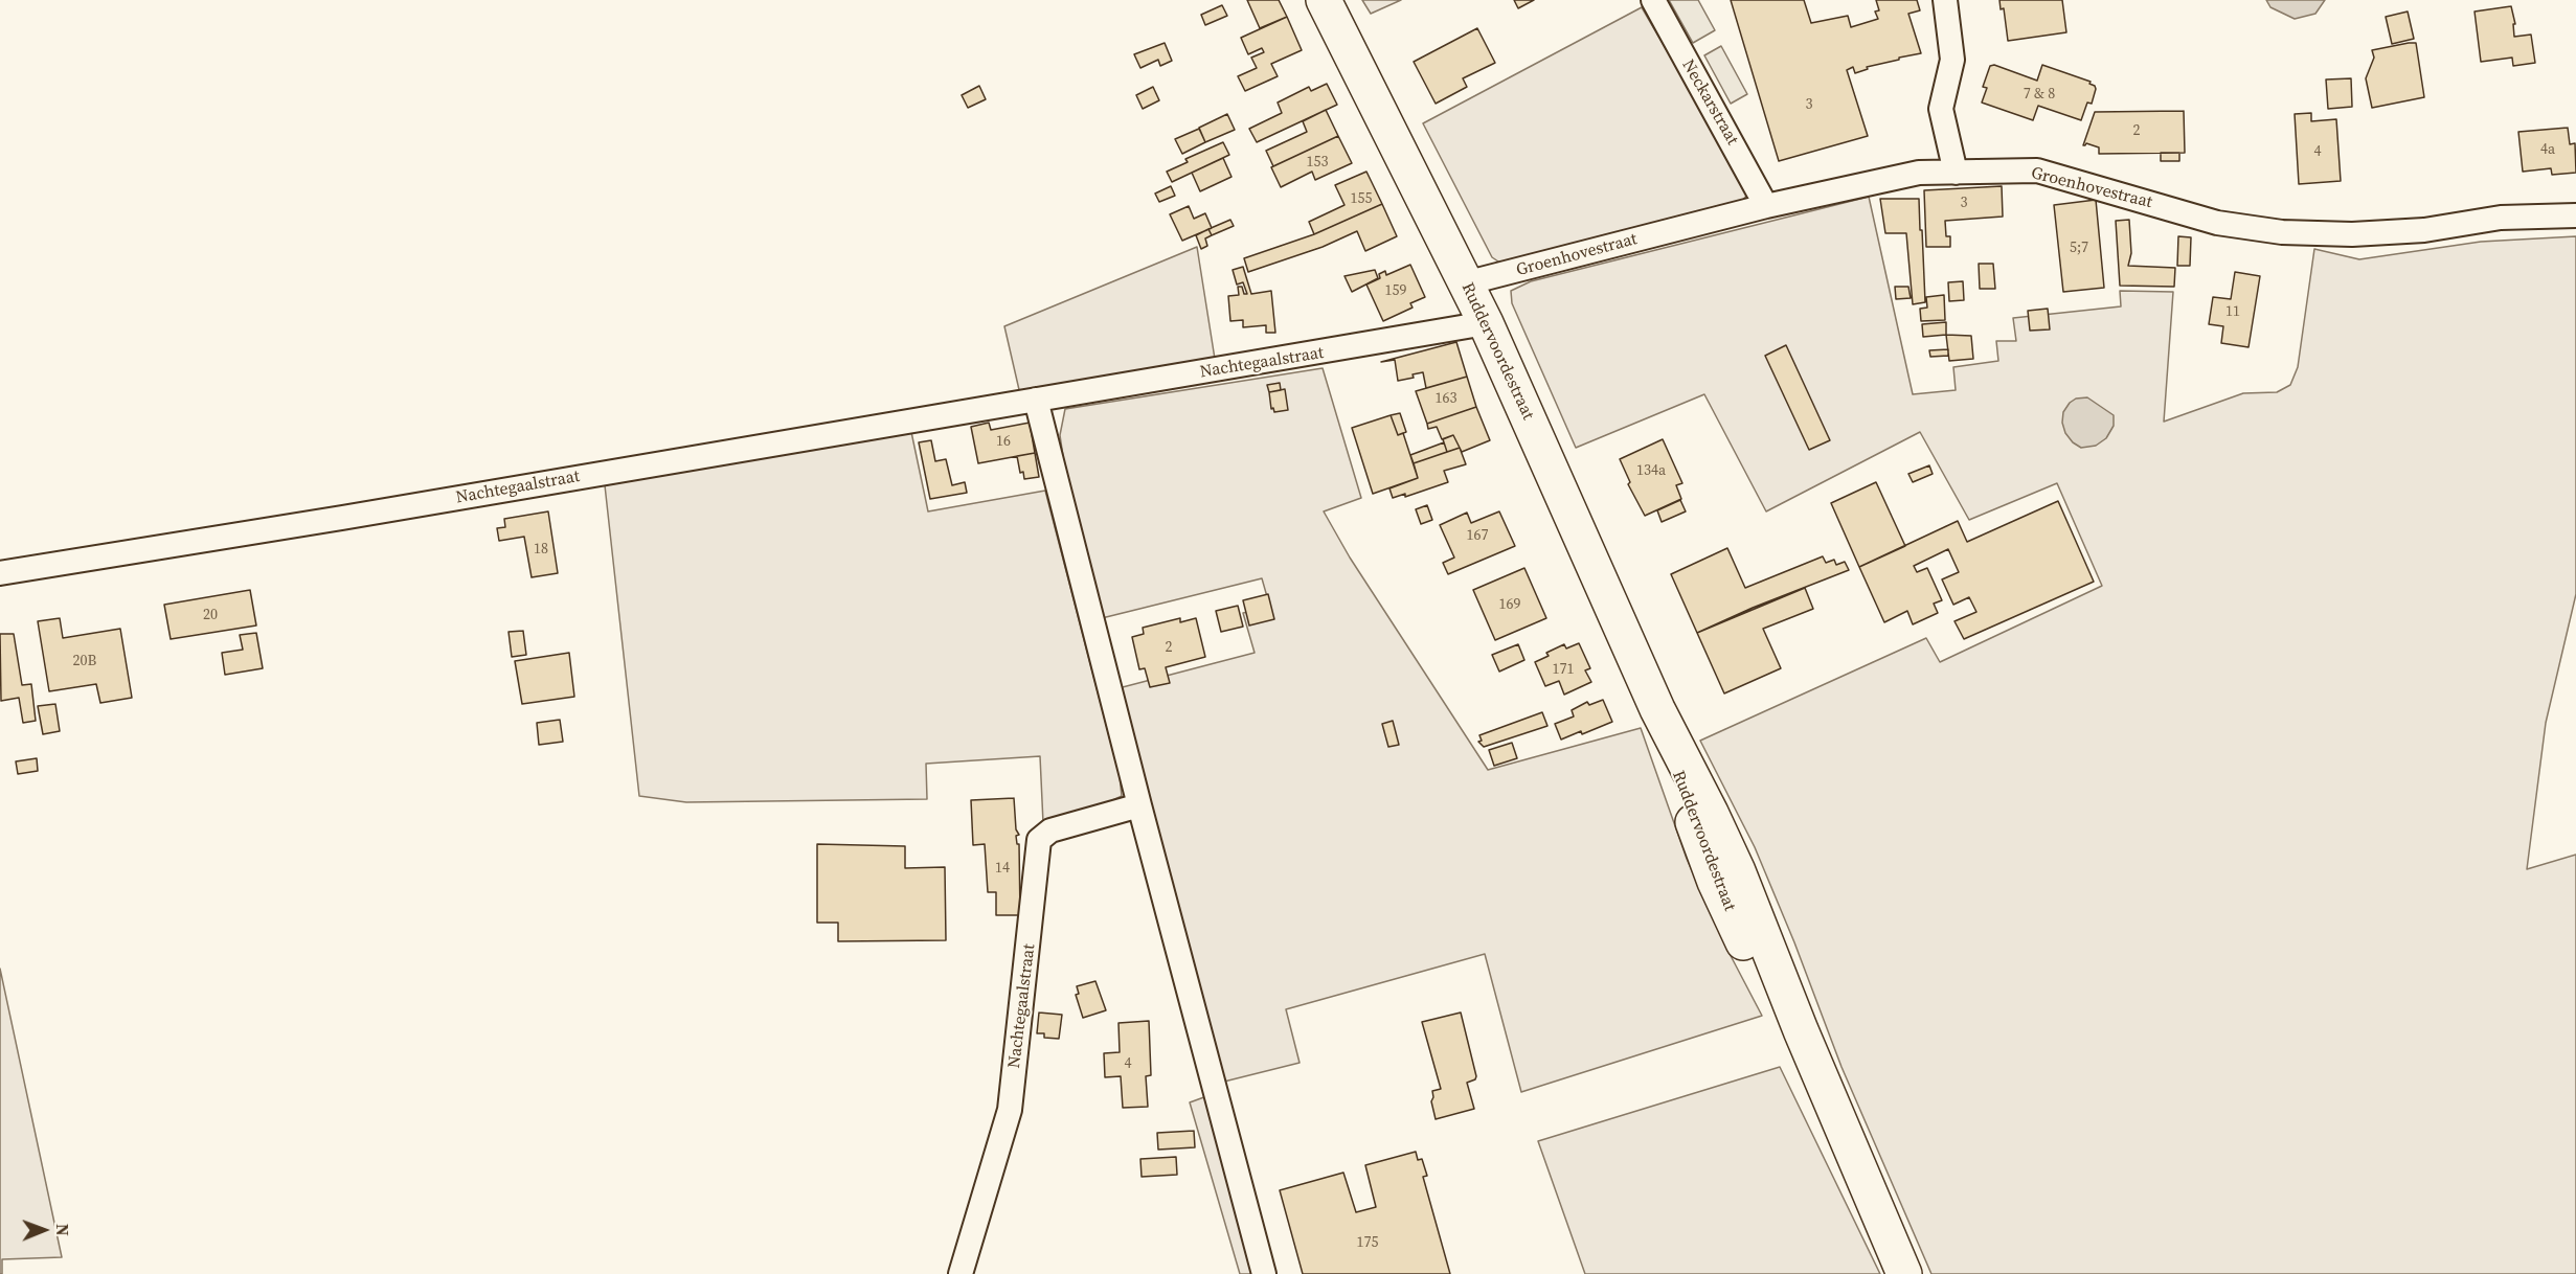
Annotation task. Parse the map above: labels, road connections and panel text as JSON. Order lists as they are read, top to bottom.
{
  "streets": {
    "street": [
      "Neckarstraat",
      "Groenhovestraat",
      "Ruddervoordestraat",
      "Nachtegaalstraat"
    ]
  },
  "crossings": [
    ["Neckarstraat", "Groenhovestraat"],
    ["Groenhovestraat", "Ruddervoordestraat"],
    ["Ruddervoordestraat", "Nachtegaalstraat"]
  ],
  "house_numbers": [
    "7 & 8",
    "3",
    "2",
    "4a",
    "4",
    "153",
    "155",
    "3",
    "5;7",
    "159",
    "11",
    "163",
    "16",
    "134a",
    "167",
    "18",
    "169",
    "20",
    "2",
    "20B",
    "171",
    "14",
    "4",
    "175"
  ],
  "north": "right"
}
